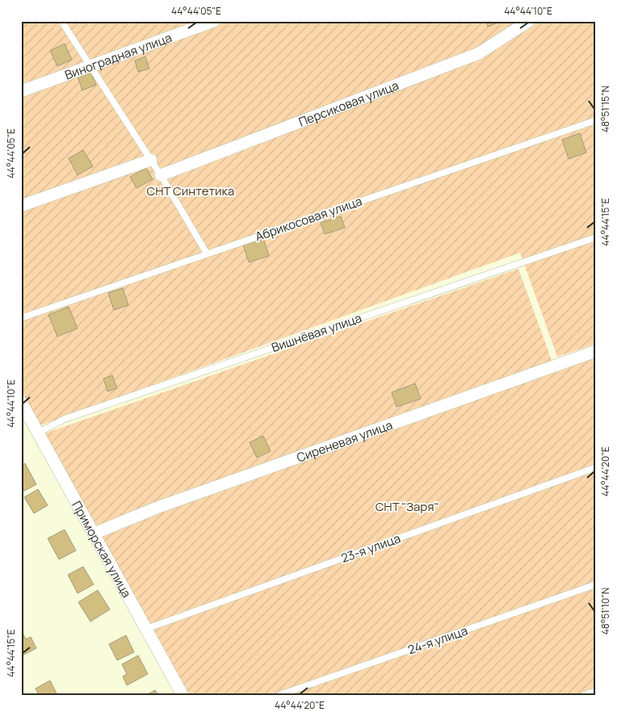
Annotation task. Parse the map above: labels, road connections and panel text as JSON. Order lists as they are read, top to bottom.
{
  "streets": {
    "street": [
      "Виноградная улица",
      "Персиковая улица",
      "Сиреневая улица",
      "Приморская улица"
    ],
    "lane": [
      "Абрикосовая улица",
      "Вишнёвая улица",
      "23-я улица",
      "24-я улица"
    ]
  },
  "crossings": [
    ["Вишнёвая улица", "Приморская улица"],
    ["Сиреневая улица", "Приморская улица"],
    ["Приморская улица", "23-я улица"]
  ],
  "parks": ["СНТ Синтетика", "СНТ \"Заря\""],
  "coordinates": [
    "44°44'05\"E",
    "44°44'10\"E",
    "48°51'15\"N",
    "44°44'15\"E",
    "44°44'20\"E",
    "48°51'10\"N"
  ]
}
